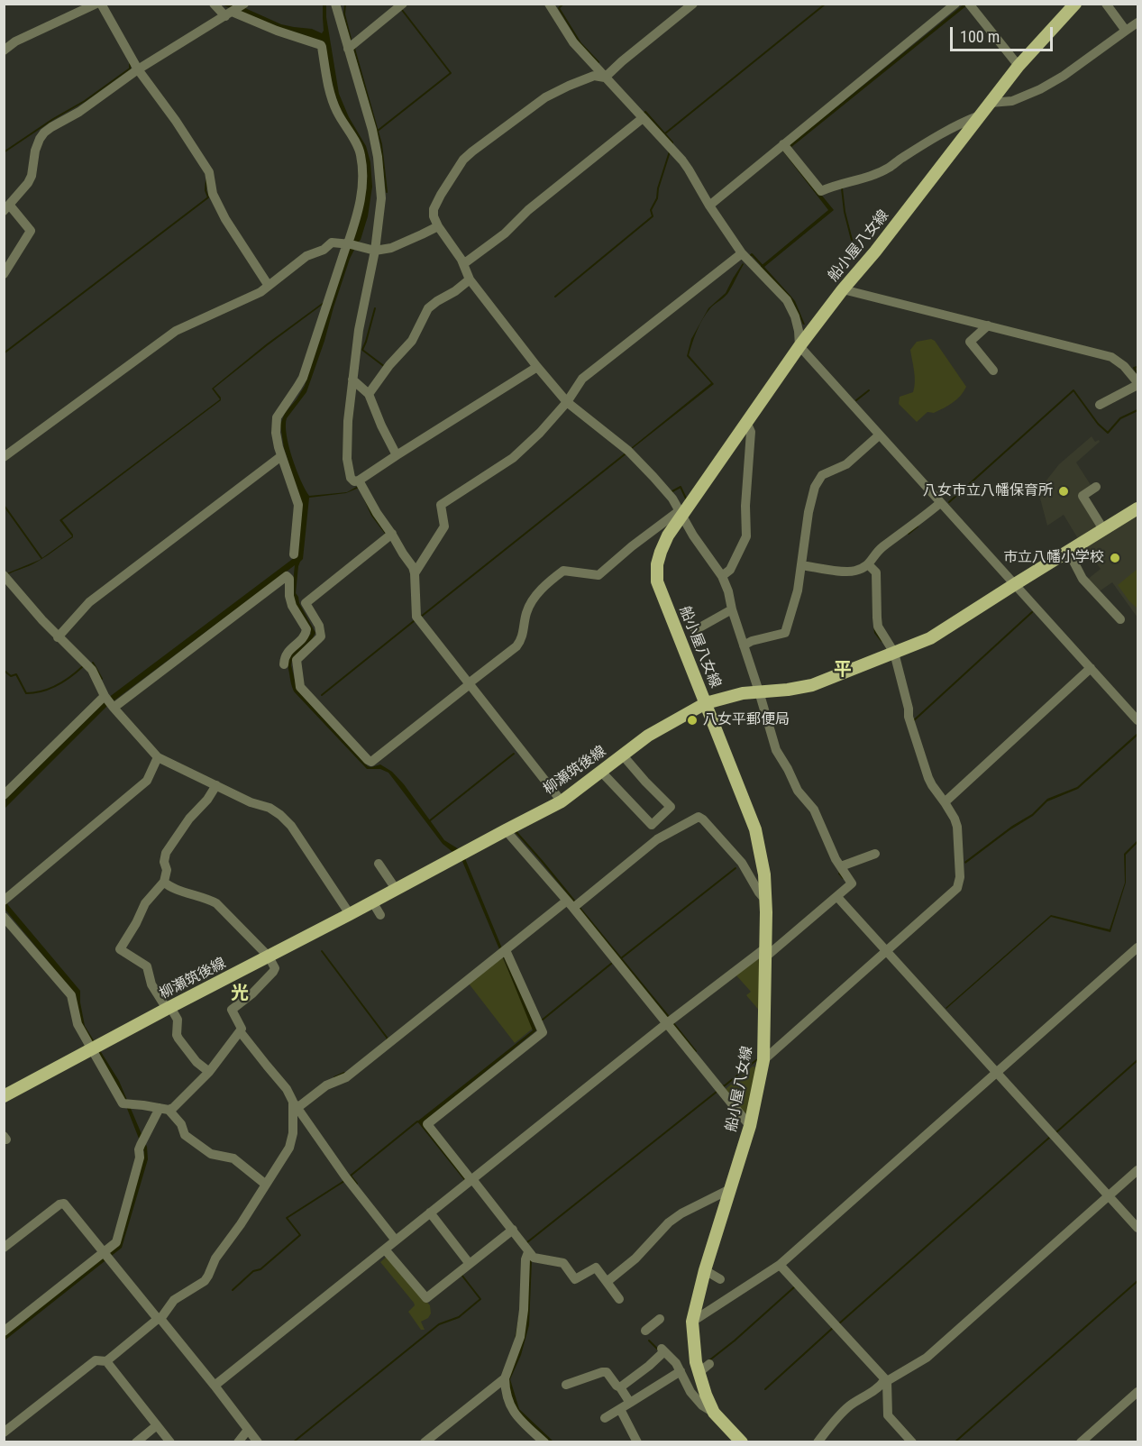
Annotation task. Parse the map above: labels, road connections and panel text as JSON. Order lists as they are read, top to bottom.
{
  "streets": {
    "main road": ["船小屋八女線", "柳瀬筑後線"]
  },
  "crossings": [
    ["船小屋八女線", "柳瀬筑後線"]
  ],
  "districts": ["平", "光"],
  "places": ["八女市立八幡保育所", "市立八幡小学校", "八女平郵便局"],
  "scale_bar": "100 m"
}
